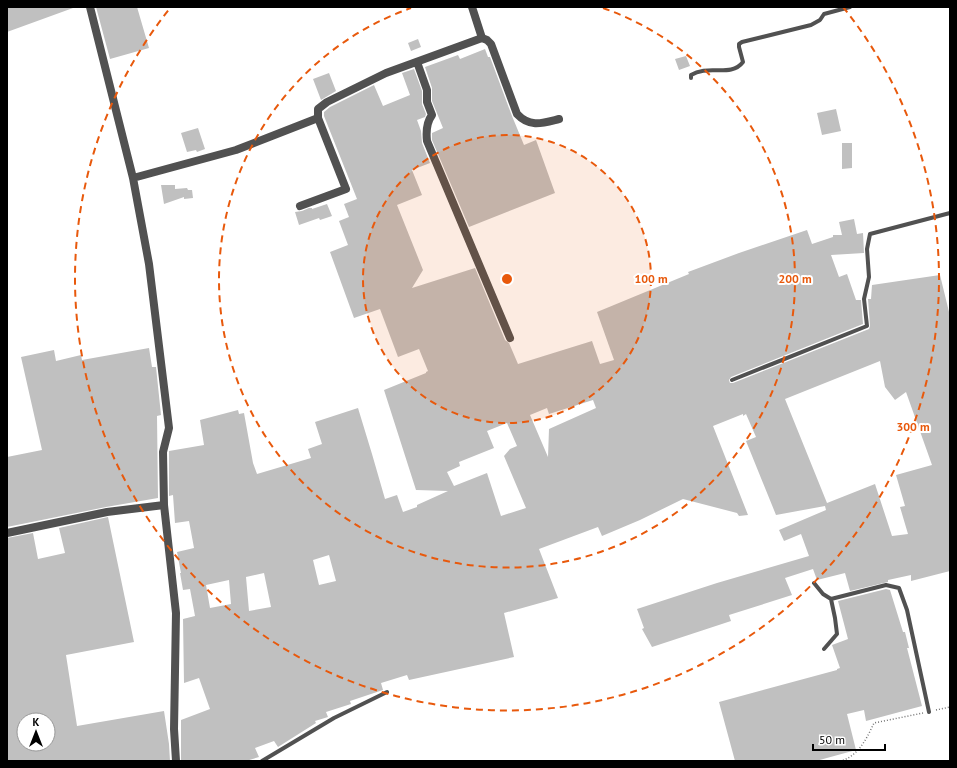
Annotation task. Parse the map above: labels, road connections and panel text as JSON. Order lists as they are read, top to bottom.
{
  "scale_bar": "50 m",
  "north": "top",
  "rings": ["100 m", "200 m", "300 m"]
}
